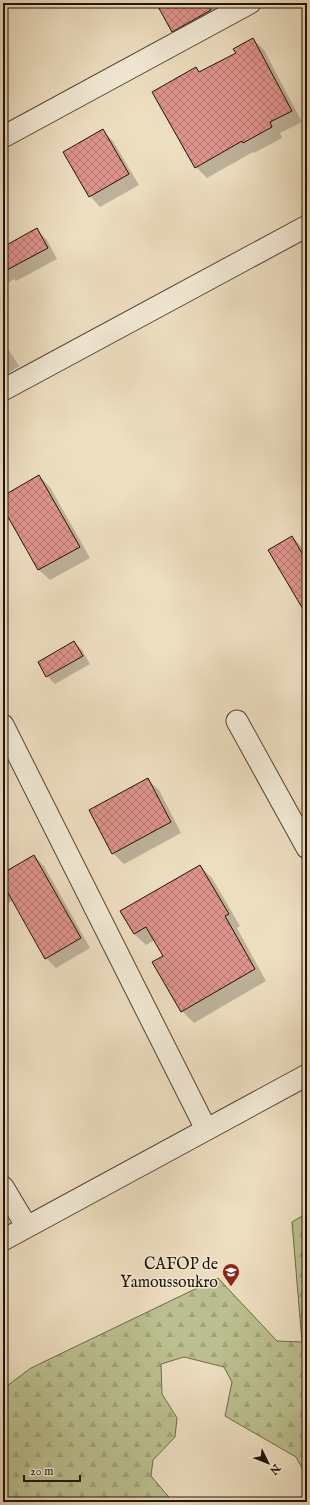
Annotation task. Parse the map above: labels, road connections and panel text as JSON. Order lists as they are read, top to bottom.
{
  "places": {
    "school or university": ["CAFOP de Yamoussoukro"]
  },
  "scale_bar": "20 m",
  "north": "bottom right"
}
